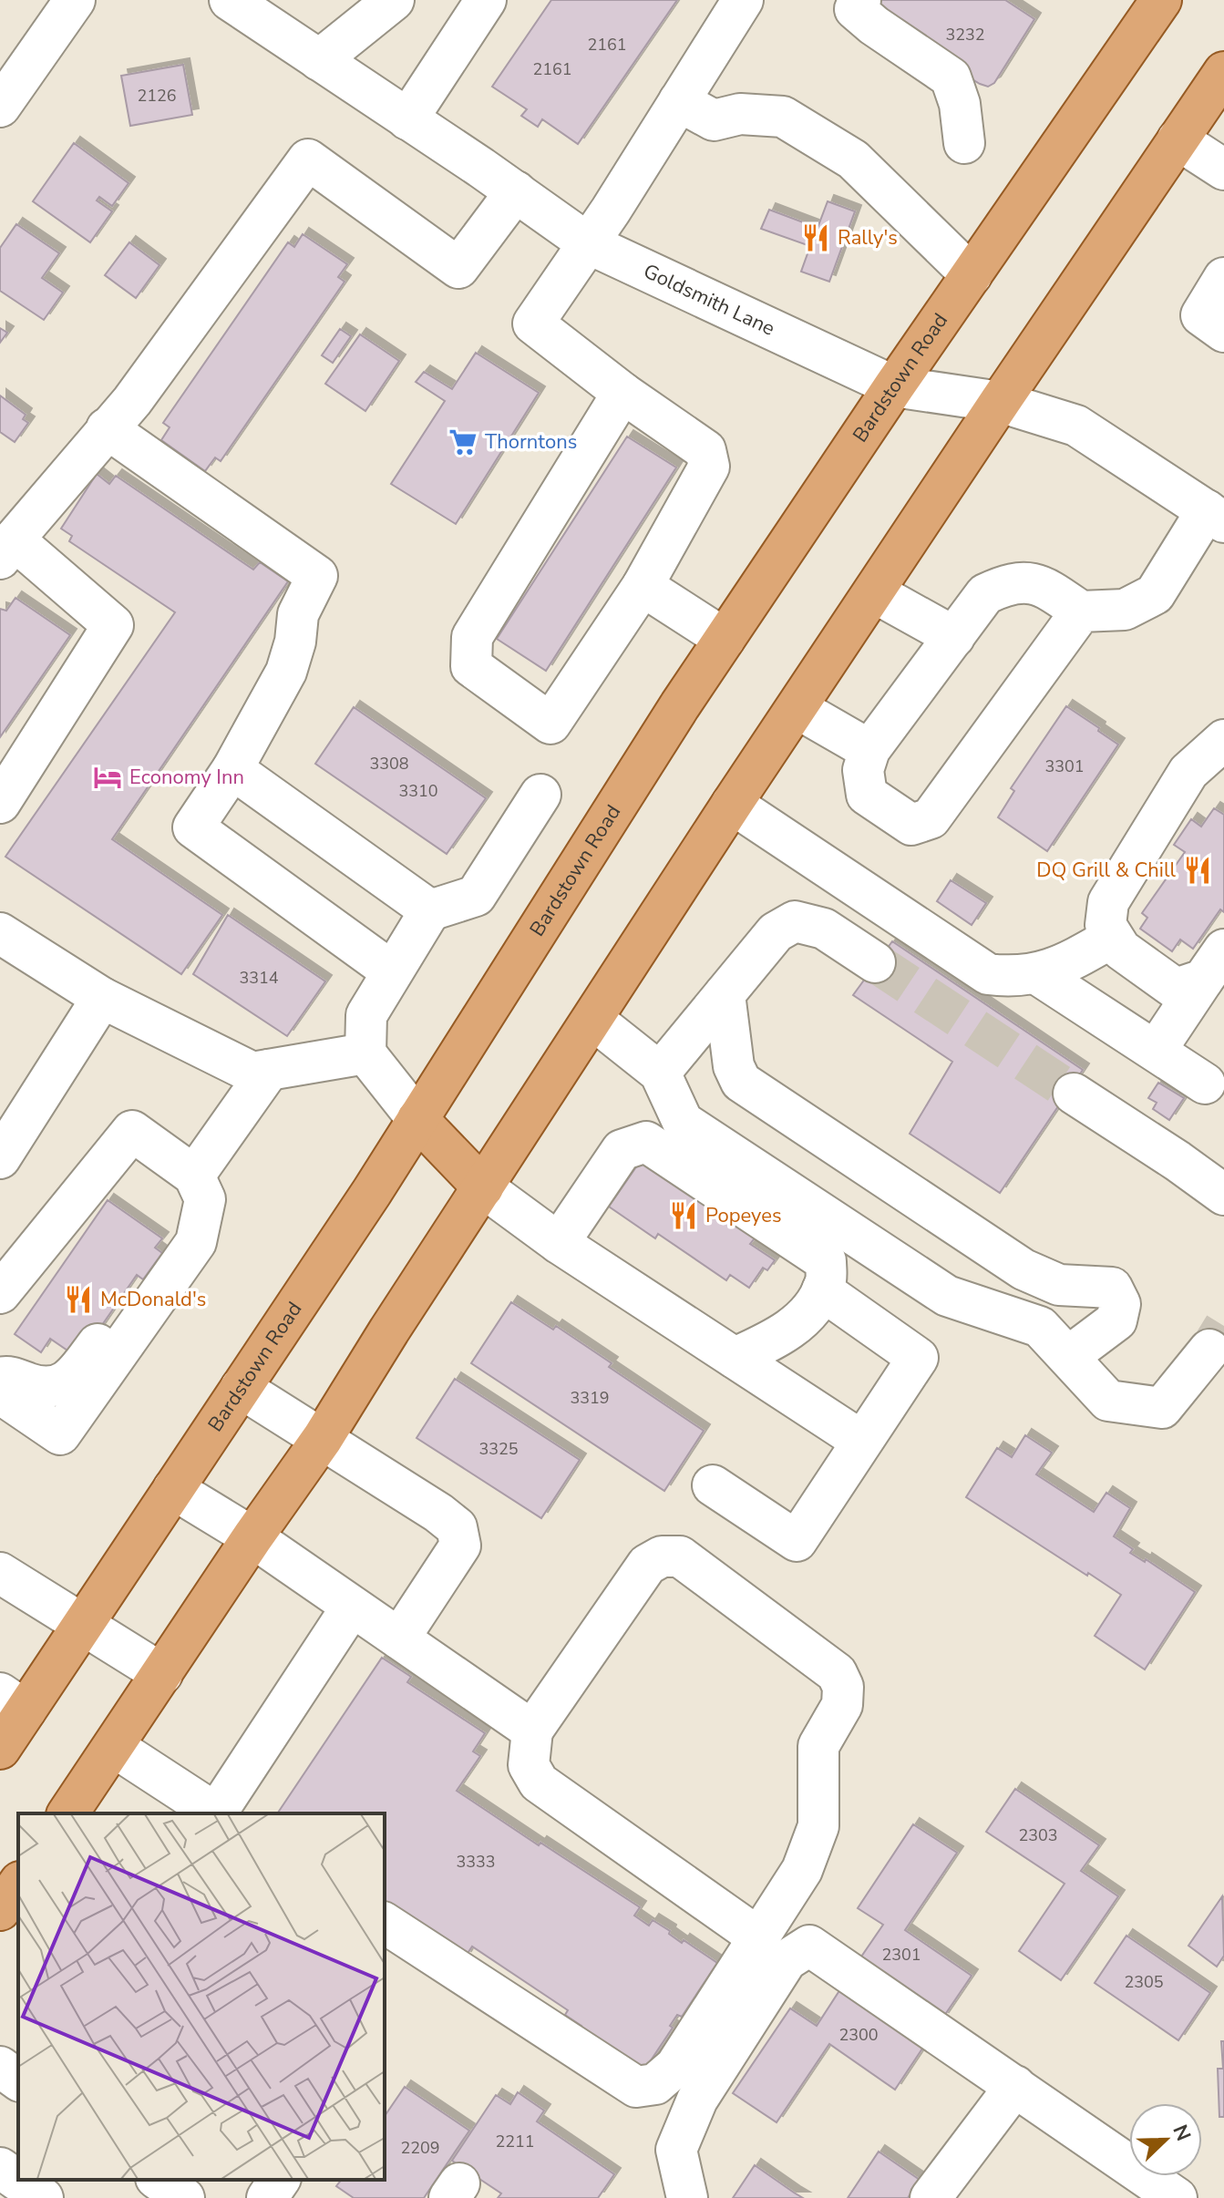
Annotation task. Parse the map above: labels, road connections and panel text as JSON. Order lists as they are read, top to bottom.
{
  "streets": {
    "main road": ["Bardstown Road"],
    "street": ["Goldsmith Lane"]
  },
  "crossings": [
    ["Goldsmith Lane", "Bardstown Road"]
  ],
  "places": {
    "restaurant": [
      "Rally's",
      "DQ Grill & Chill",
      "Popeyes",
      "McDonald's"
    ],
    "supermarket": ["Thorntons"],
    "hotel": ["Economy Inn"]
  },
  "house_numbers": [
    "3232",
    "2161",
    "2161",
    "2126",
    "3308",
    "3301",
    "3310",
    "3314",
    "3319",
    "3325",
    "2303",
    "3333",
    "2301",
    "2305",
    "2300",
    "2211",
    "2209"
  ],
  "north": "top right"
}
